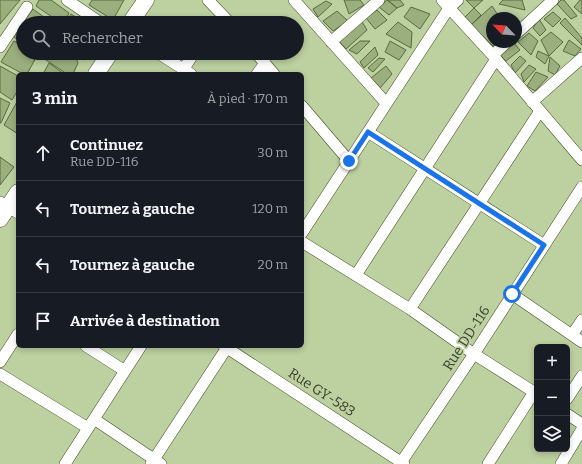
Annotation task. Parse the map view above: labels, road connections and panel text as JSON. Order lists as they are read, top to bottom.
{
  "streets": {
    "street": ["Rue DD-116", "Rue GY-583"]
  },
  "crossings": [
    ["Rue DD-116", "Rue GY-583"]
  ],
  "north": "top left",
  "page": {
    "search": "Rechercher",
    "heading": ["3 min", "À pied · 170 m"],
    "list": [
      ["Continuez", "Rue DD-116", "30 m"],
      ["Tournez à gauche", "120 m"],
      ["Tournez à gauche", "20 m"],
      "Arrivée à destination"
    ],
    "map_buttons": ["+", "−"]
  }
}
